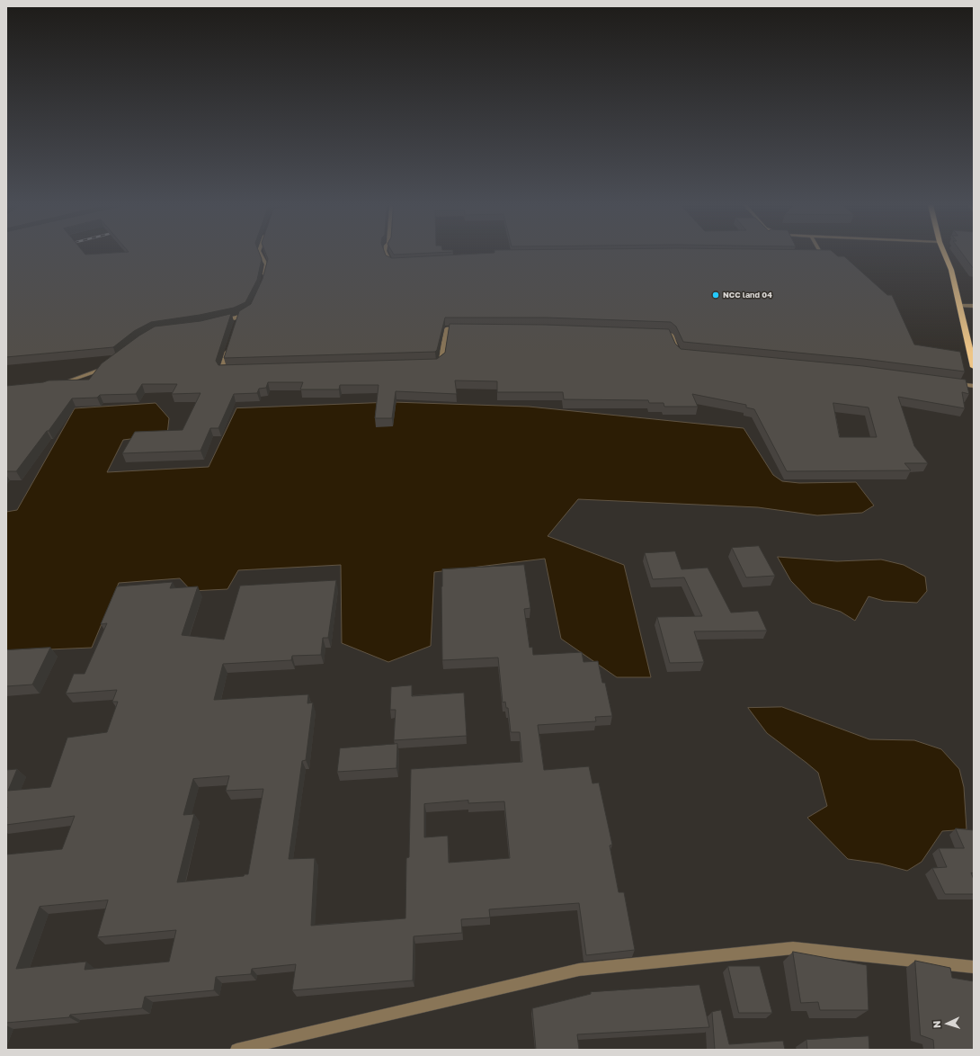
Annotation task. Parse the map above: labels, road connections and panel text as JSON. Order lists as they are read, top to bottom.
{
  "places": ["NCC land 04"],
  "north": "left"
}
